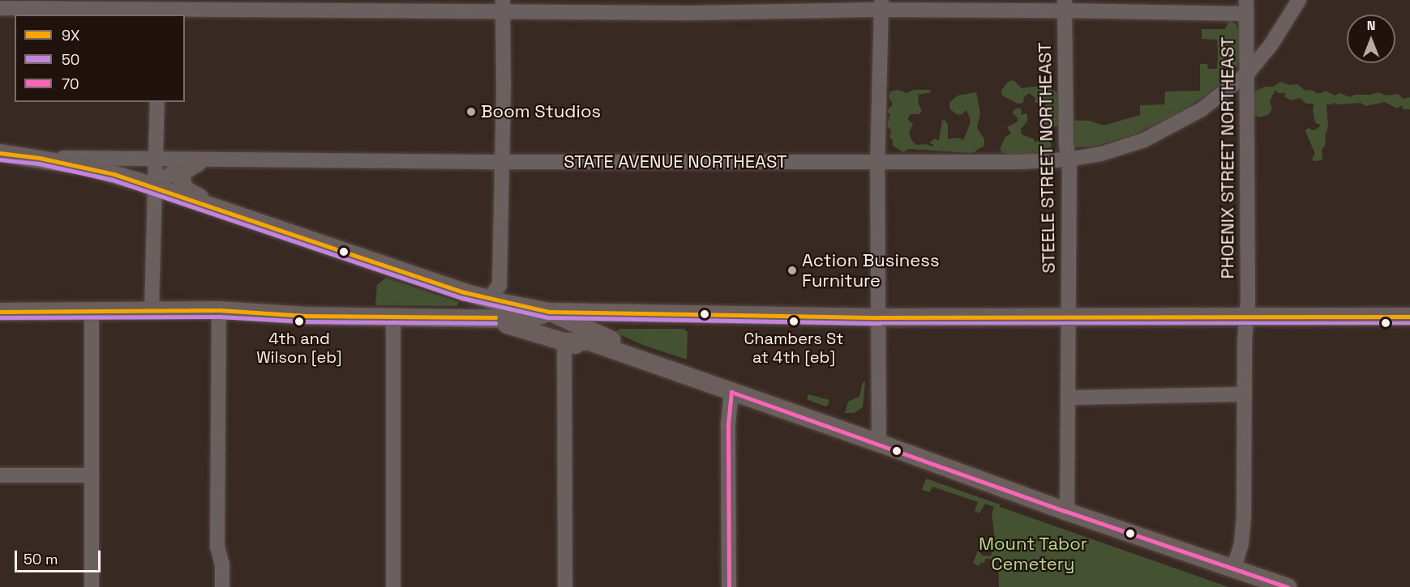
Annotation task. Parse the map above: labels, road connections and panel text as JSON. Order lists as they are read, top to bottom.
{
  "streets": {
    "main road": ["STATE AVENUE NORTHEAST"],
    "street": ["STEELE STREET NORTHEAST", "PHOENIX STREET NORTHEAST"]
  },
  "crossings": [
    ["STEELE STREET NORTHEAST", "STATE AVENUE NORTHEAST"],
    ["PHOENIX STREET NORTHEAST", "STATE AVENUE NORTHEAST"]
  ],
  "parks": ["Mount Tabor Cemetery"],
  "places": [
    "Boom Studios",
    "Action Business Furniture",
    "4th and Wilson [eb]",
    "Chambers St at 4th [eb]"
  ],
  "lines": ["transit line 9X", "transit line 50", "transit line 70"],
  "legend": ["9X", "50", "70"],
  "scale_bar": "50 m",
  "north": "top"
}
